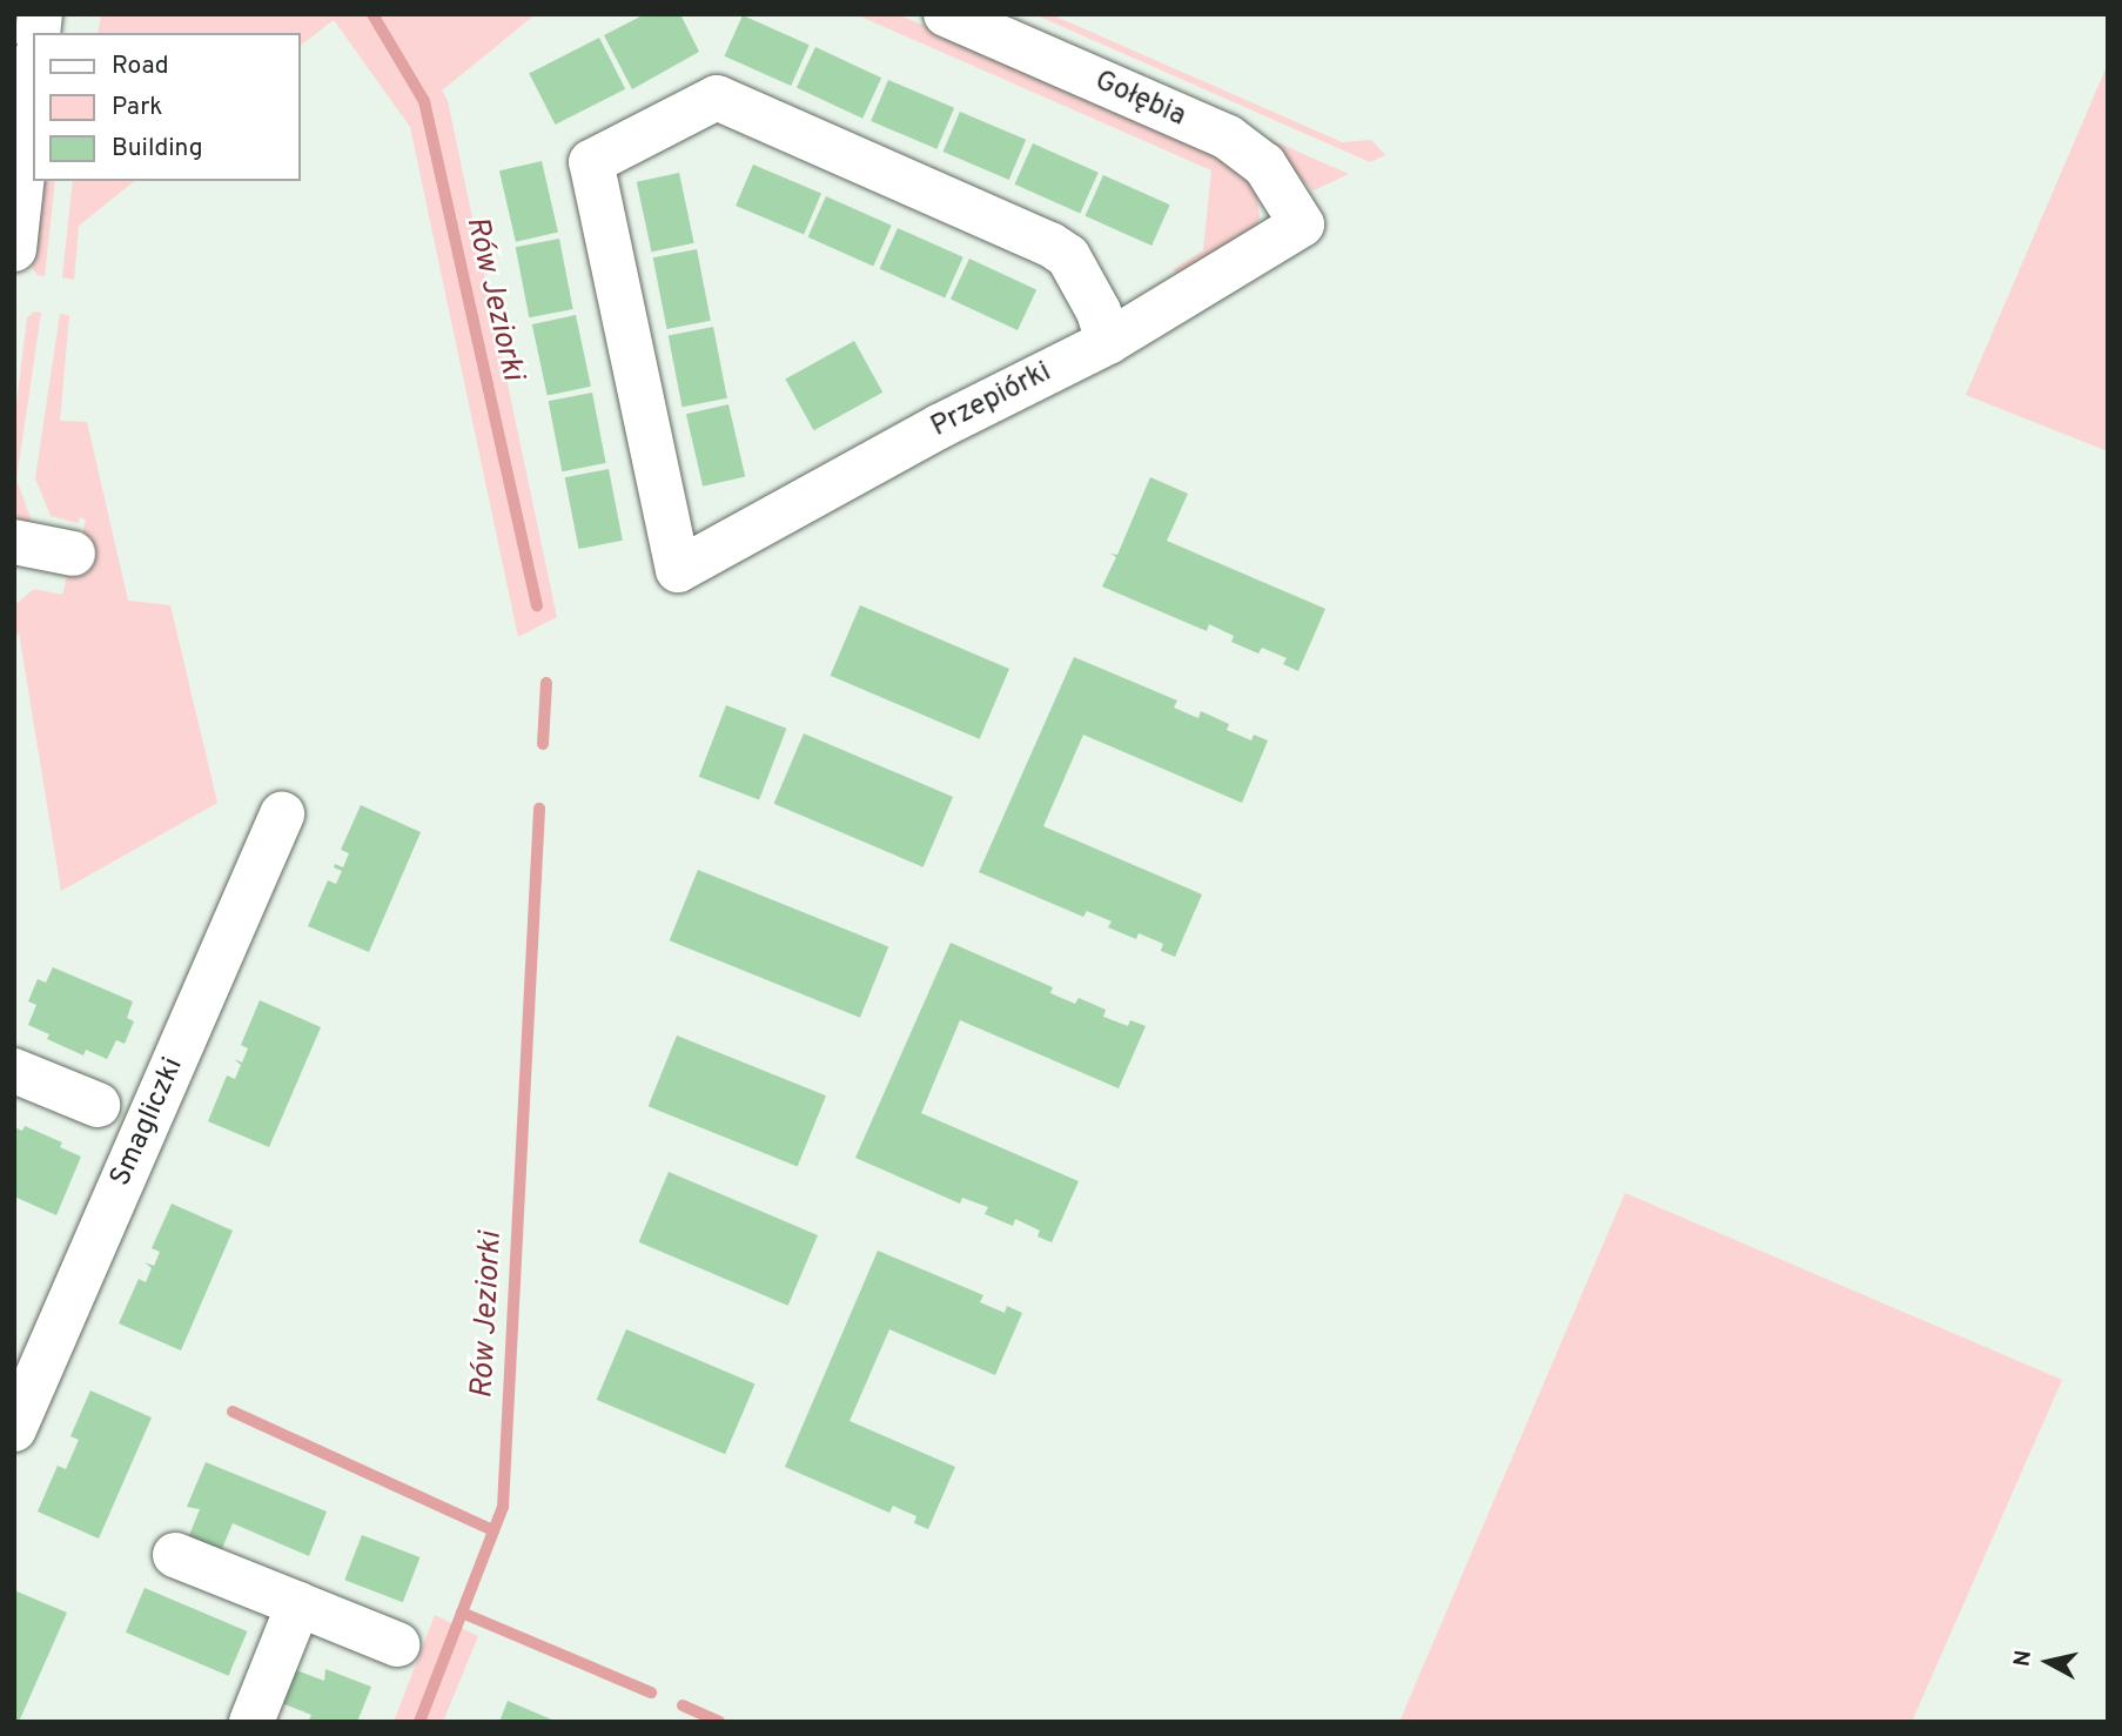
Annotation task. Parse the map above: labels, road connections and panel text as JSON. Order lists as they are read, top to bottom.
{
  "streets": {
    "street": ["Gołębia", "Przepiórki", "Smagliczki"]
  },
  "crossings": [
    ["Gołębia", "Przepiórki"]
  ],
  "water": ["Rów Jeziorki"],
  "legend": ["Road", "Park", "Building"],
  "north": "left"
}
